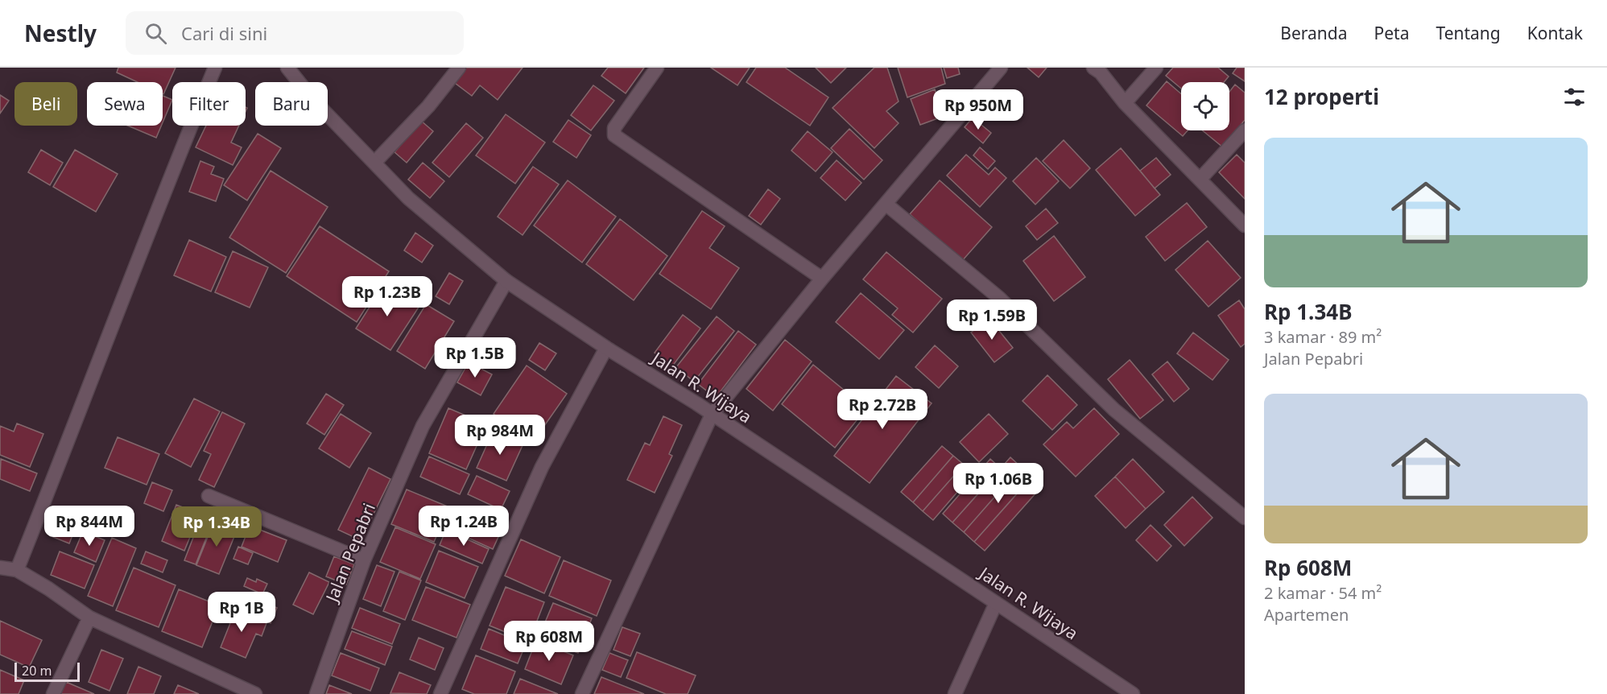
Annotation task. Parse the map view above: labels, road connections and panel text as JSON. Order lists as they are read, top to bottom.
{
  "streets": {
    "street": ["Jalan R. Wijaya", "Jalan Pepabri"]
  },
  "crossings": [
    ["Jalan R. Wijaya", "Jalan Pepabri"]
  ],
  "scale_bar": "20 m",
  "page": {
    "header": "Nestly",
    "search": "Cari di sini",
    "nav": [
      "Beranda",
      "Peta",
      "Tentang",
      "Kontak"
    ],
    "heading": "12 properti",
    "chip": [
      "Beli",
      "Sewa",
      "Filter",
      "Baru"
    ],
    "price": [
      "Rp 950M",
      "Rp 1.23B",
      "Rp 1.59B",
      "Rp 1.5B",
      "Rp 2.72B",
      "Rp 984M",
      "Rp 1.06B",
      "Rp 844M",
      "Rp 1.24B",
      "Rp 1.34B",
      "Rp 1B",
      "Rp 608M"
    ],
    "list": [
      {
        "name": "Rp 1.34B",
        "note": "3 kamar · 89 m² · Jalan Pepabri"
      },
      {
        "name": "Rp 608M",
        "note": "2 kamar · 54 m² · Apartemen"
      }
    ],
    "scale": "20 m"
  }
}
